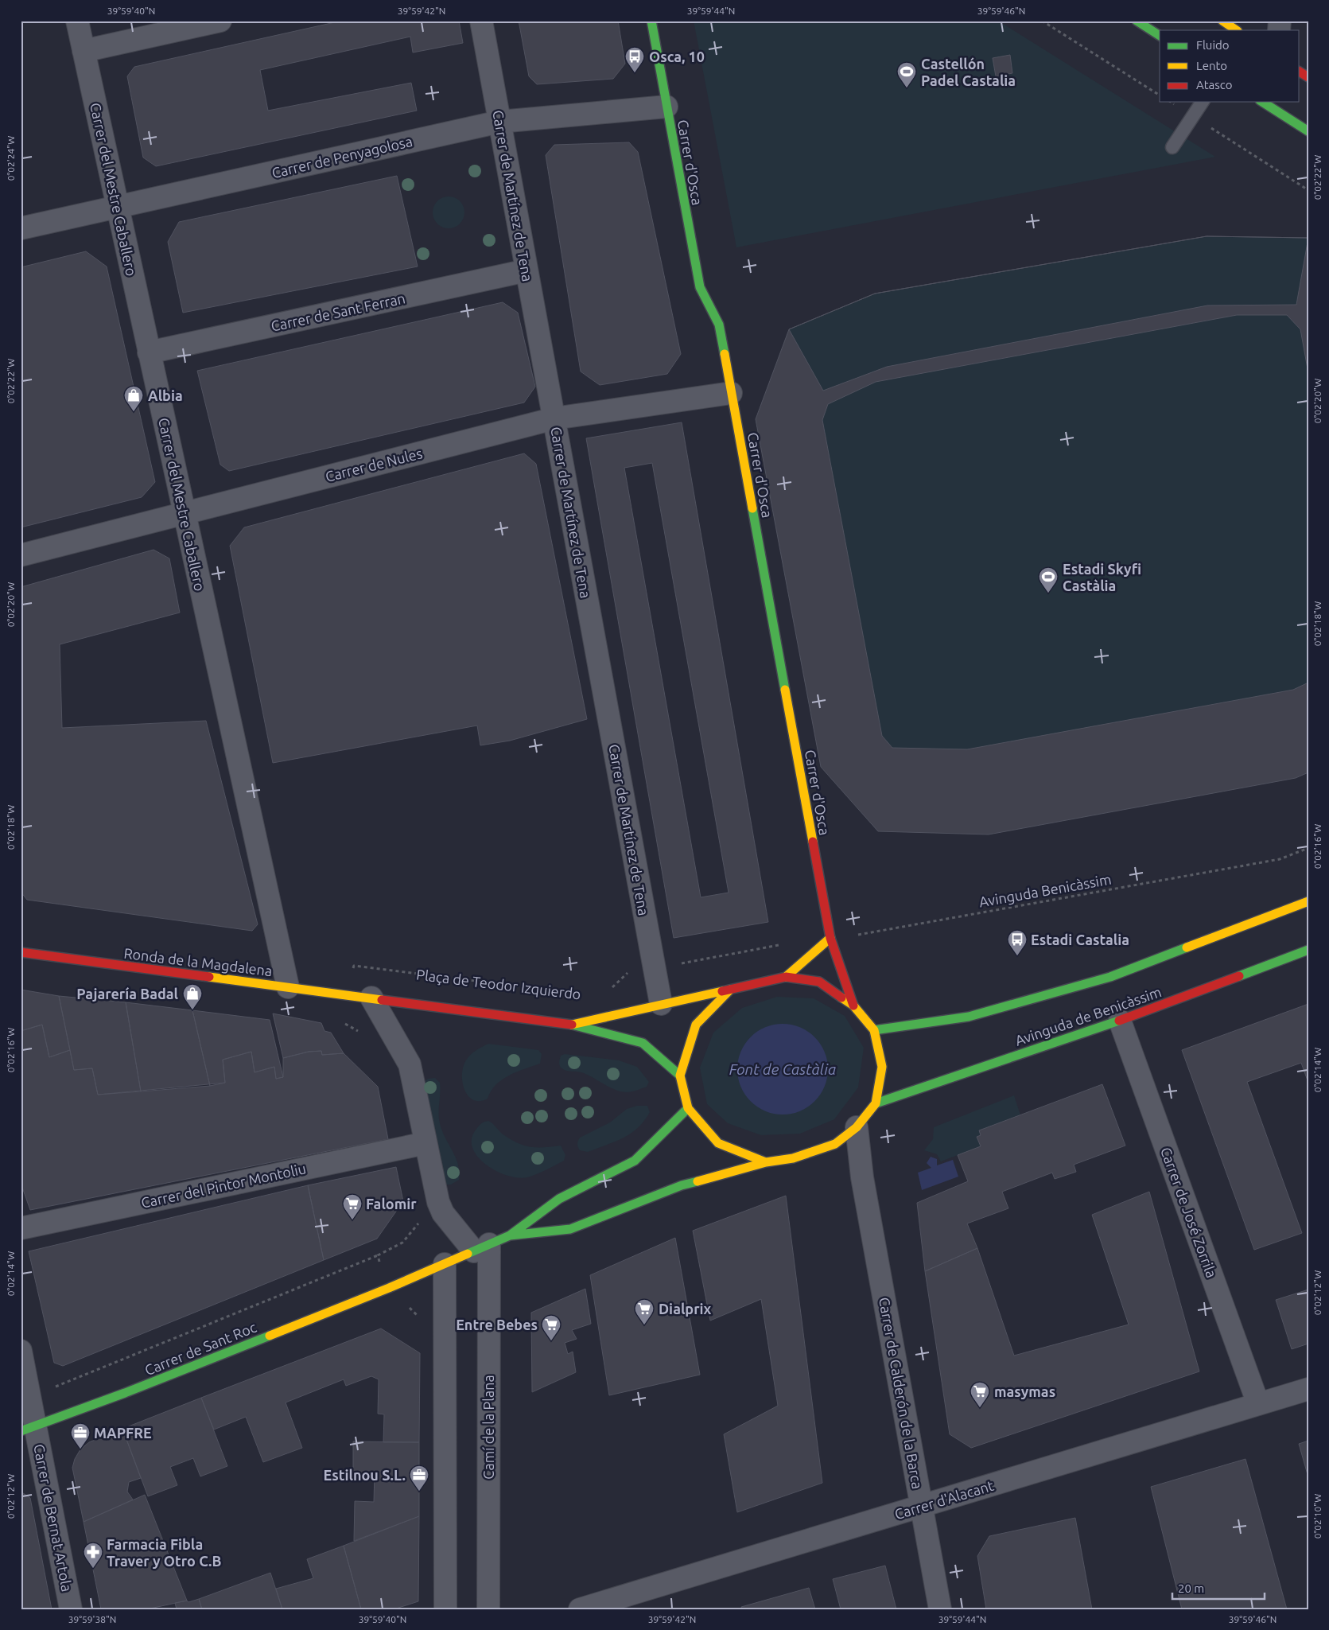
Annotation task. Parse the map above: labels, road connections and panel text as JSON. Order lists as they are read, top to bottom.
{
  "streets": {
    "main road": [
      "Carrer d'Osca",
      "Ronda de la Magdalena",
      "Plaça de Teodor Izquierdo",
      "Avinguda de Benicàssim",
      "Carrer de Sant Roc"
    ],
    "street": [
      "Carrer de Penyagolosa",
      "Carrer del Mestre Caballero",
      "Carrer de Martínez de Tena",
      "Carrer de Sant Ferran",
      "Carrer de Nules",
      "Carrer del Pintor Montoliu",
      "Carrer de José Zorrila",
      "Carrer de Calderón de la Barca",
      "Camí de la Plana",
      "Carrer d'Alacant",
      "Carrer de Bernat Artola"
    ],
    "path": ["Avinguda Benicàssim"]
  },
  "crossings": [
    ["Carrer de Penyagolosa", "Carrer d'Osca"],
    ["Carrer de Penyagolosa", "Carrer del Mestre Caballero"],
    ["Carrer de Penyagolosa", "Carrer de Martínez de Tena"],
    ["Carrer d'Osca", "Carrer de Nules"],
    ["Carrer d'Osca", "Avinguda Benicàssim"],
    ["Carrer del Mestre Caballero", "Carrer de Sant Ferran"],
    ["Carrer del Mestre Caballero", "Carrer de Nules"],
    ["Carrer del Mestre Caballero", "Ronda de la Magdalena"],
    ["Carrer de Martínez de Tena", "Carrer de Sant Ferran"],
    ["Carrer de Martínez de Tena", "Carrer de Nules"],
    ["Carrer de Martínez de Tena", "Plaça de Teodor Izquierdo"],
    ["Ronda de la Magdalena", "Plaça de Teodor Izquierdo"],
    ["Avinguda de Benicàssim", "Carrer de José Zorrila"],
    ["Carrer de José Zorrila", "Carrer d'Alacant"],
    ["Carrer de Sant Roc", "Carrer de Bernat Artola"],
    ["Carrer de Calderón de la Barca", "Carrer d'Alacant"]
  ],
  "water": ["Font de Castàlia"],
  "places": {
    "bus stop": ["Osca, 10", "Estadi Castalia"],
    "sports": ["Castellón Padel Castalia", "Estadi Skyfi Castàlia"],
    "shop": ["Albia", "Pajarería Badal"],
    "supermarket": [
      "Falomir",
      "Dialprix",
      "Entre Bebes",
      "masymas"
    ],
    "office": ["MAPFRE", "Estilnou S.L."],
    "pharmacy": ["Farmacia Fibla Traver y Otro C.B"]
  },
  "legend": ["Fluido", "Lento", "Atasco"],
  "scale_bar": "20 m",
  "coordinates": [
    "39°59'40\"N",
    "39°59'42\"N",
    "39°59'44\"N",
    "39°59'46\"N",
    "0°02'24\"W",
    "0°02'22\"W",
    "0°02'20\"W",
    "0°02'18\"W",
    "0°02'16\"W",
    "0°02'14\"W",
    "0°02'12\"W",
    "0°02'10\"W",
    "39°59'38\"N"
  ]
}
